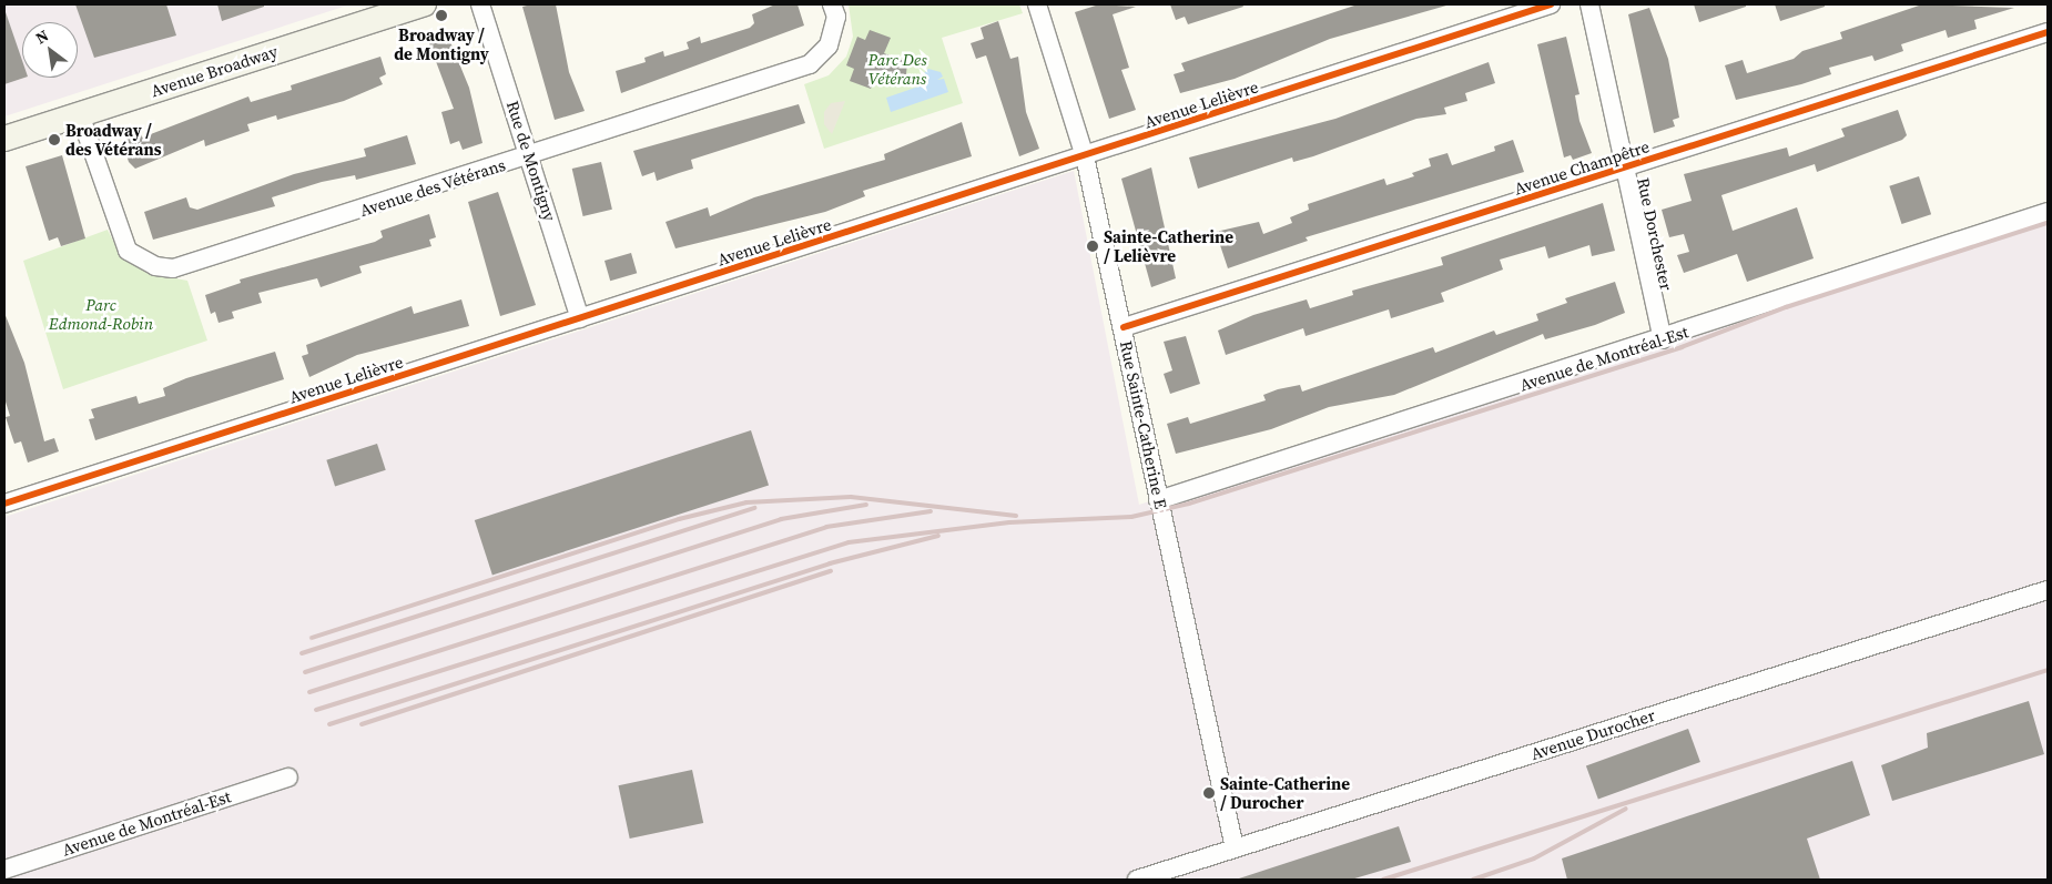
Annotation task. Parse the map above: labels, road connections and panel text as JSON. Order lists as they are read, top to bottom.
{
  "streets": {
    "street": [
      "Avenue Broadway",
      "Avenue Lelièvre",
      "Rue de Montigny",
      "Avenue Champêtre",
      "Avenue des Vétérans",
      "Rue Dorchester",
      "Avenue de Montréal-Est",
      "Rue Sainte-Catherine E",
      "Avenue Durocher"
    ]
  },
  "crossings": [
    ["Avenue Broadway", "Avenue des Vétérans"],
    ["Avenue Lelièvre", "Rue de Montigny"],
    ["Avenue Lelièvre", "Rue Sainte-Catherine E"],
    ["Rue de Montigny", "Avenue des Vétérans"],
    ["Avenue Champêtre", "Rue Dorchester"],
    ["Avenue Champêtre", "Rue Sainte-Catherine E"],
    ["Rue Dorchester", "Avenue de Montréal-Est"],
    ["Avenue de Montréal-Est", "Rue Sainte-Catherine E"],
    ["Rue Sainte-Catherine E", "Avenue Durocher"]
  ],
  "parks": ["Parc Des Vétérans", "Parc Edmond-Robin"],
  "places": [
    "Broadway / de Montigny",
    "Broadway / des Vétérans",
    "Sainte-Catherine / Lelièvre",
    "Sainte-Catherine / Durocher"
  ],
  "north": "top left"
}
